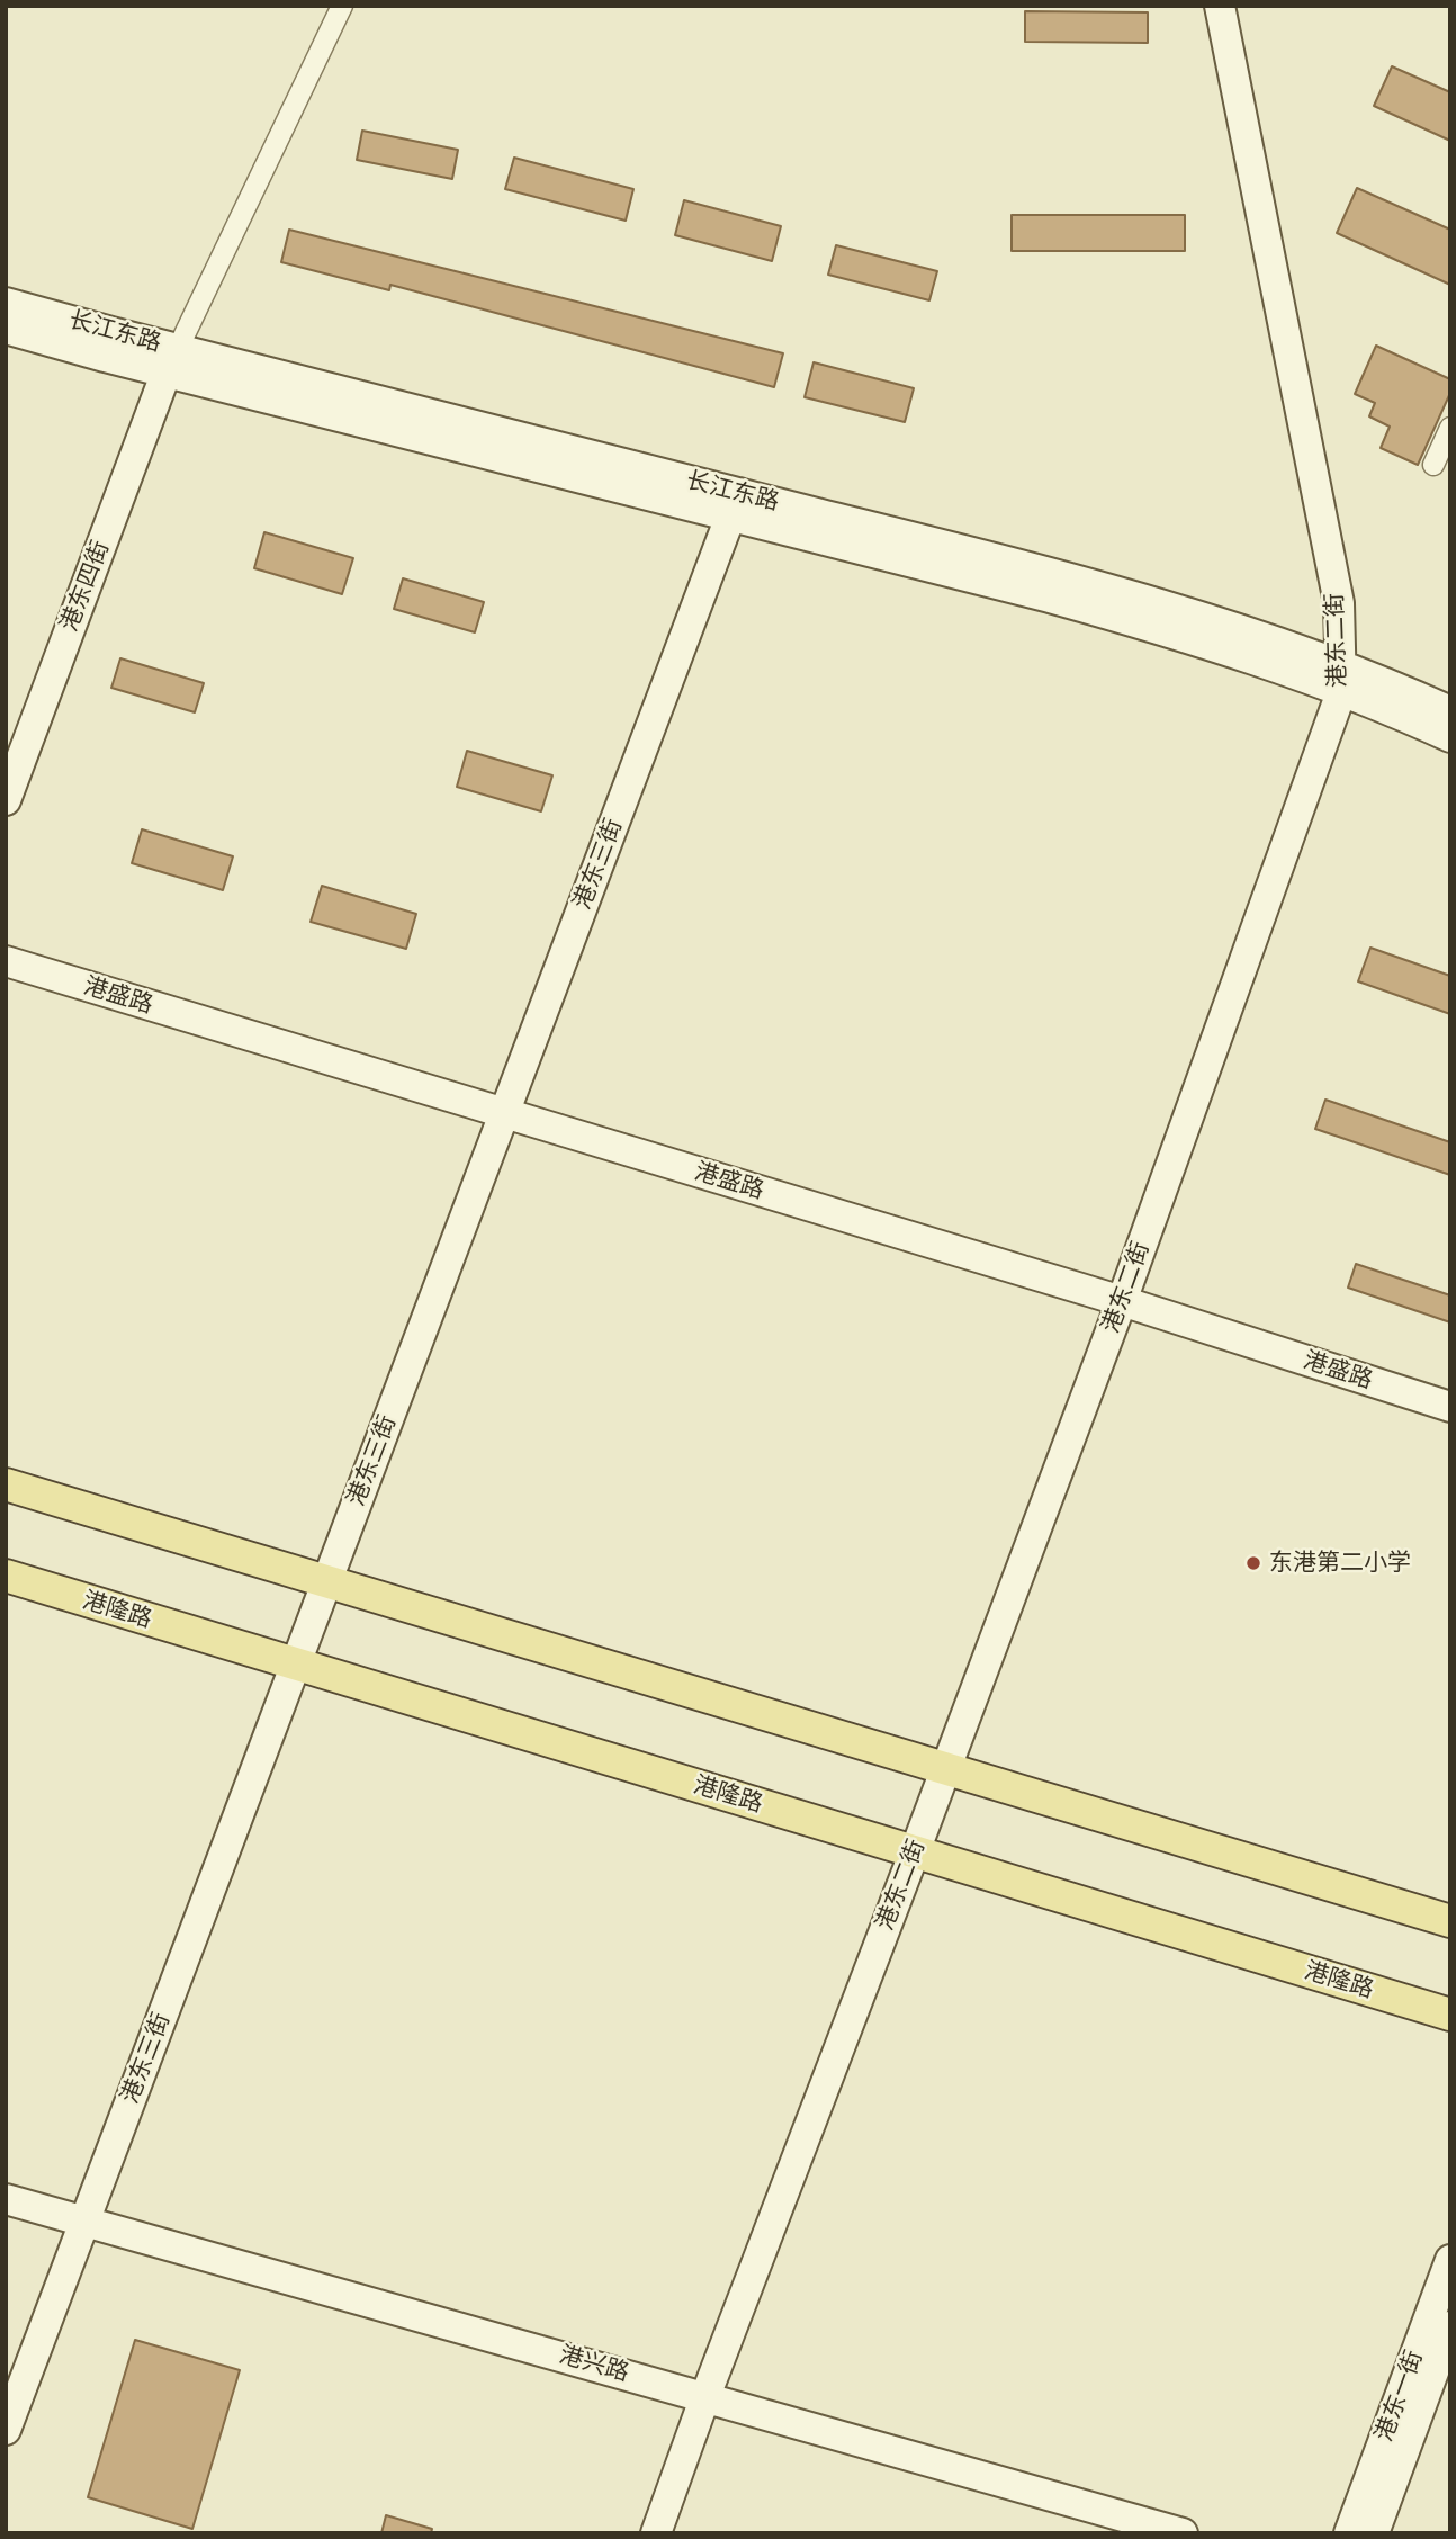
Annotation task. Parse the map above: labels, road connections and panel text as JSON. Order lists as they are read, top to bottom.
{
  "streets": {
    "main road": [
      "长江东路",
      "港东四街",
      "港东二街",
      "港东三街",
      "港盛路",
      "港隆路",
      "港兴路",
      "港东一街"
    ]
  },
  "crossings": [
    ["长江东路", "港东四街"],
    ["长江东路", "港东二街"],
    ["长江东路", "港东三街"],
    ["港东二街", "港盛路"],
    ["港东二街", "港隆路"],
    ["港东二街", "港兴路"],
    ["港东三街", "港盛路"],
    ["港东三街", "港隆路"],
    ["港东三街", "港兴路"]
  ],
  "places": ["东港第二小学"]
}
